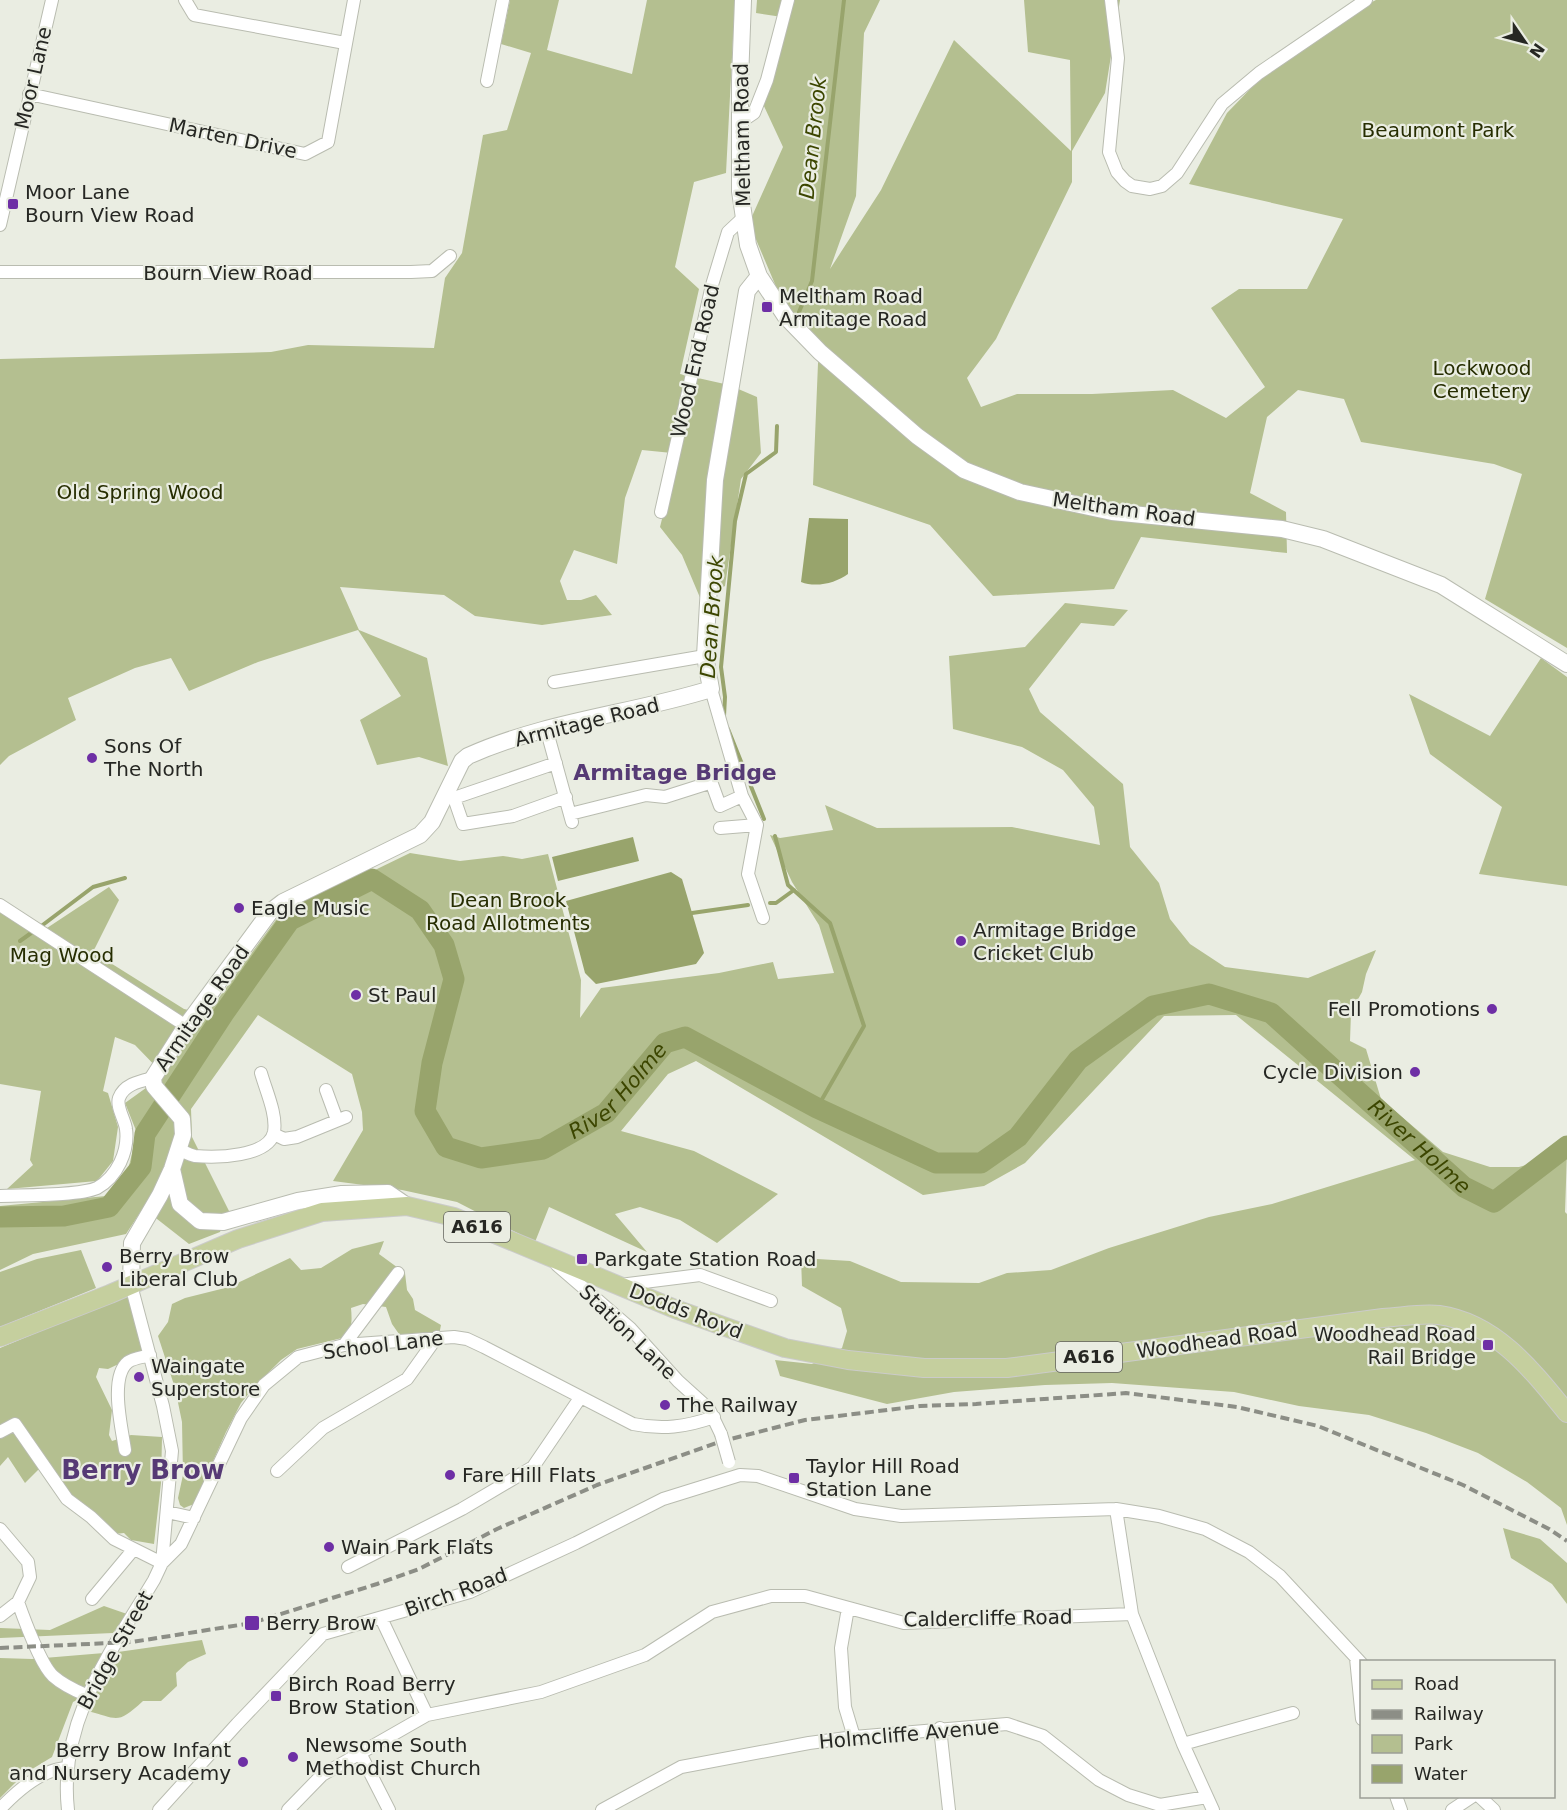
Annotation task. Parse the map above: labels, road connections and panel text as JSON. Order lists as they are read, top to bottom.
{
  "streets": {
    "main road": [
      "Meltham Road",
      "Armitage Road",
      "A616",
      "Dodds Royd",
      "Woodhead Road"
    ],
    "street": [
      "Moor Lane",
      "Marten Drive",
      "Bourn View Road",
      "Wood End Road",
      "Station Lane",
      "School Lane",
      "Birch Road",
      "Caldercliffe Road",
      "Bridge Street",
      "Holmcliffe Avenue"
    ]
  },
  "crossings": [
    ["Moor Lane", "Marten Drive"],
    ["Meltham Road", "Wood End Road"],
    ["Armitage Road", "A616"],
    ["A616", "Dodds Royd"],
    ["A616", "Station Lane"],
    ["Dodds Royd", "Station Lane"],
    ["Dodds Royd", "Woodhead Road"],
    ["Station Lane", "School Lane"],
    ["Station Lane", "Birch Road"],
    ["School Lane", "Bridge Street"]
  ],
  "districts": ["Armitage Bridge", "Berry Brow"],
  "water": ["Dean Brook", "River Holme"],
  "parks": [
    "Beaumont Park",
    "Lockwood Cemetery",
    "Old Spring Wood",
    "Dean Brook Road Allotments",
    "Mag Wood"
  ],
  "places": {
    "transit": [
      "Moor Lane Bourn View Road",
      "Meltham Road Armitage Road",
      "Parkgate Station Road",
      "Woodhead Road Rail Bridge",
      "Taylor Hill Road Station Lane",
      "Berry Brow",
      "Birch Road Berry Brow Station"
    ],
    "other": [
      "Sons Of The North",
      "Eagle Music",
      "Armitage Bridge Cricket Club",
      "St Paul",
      "Fell Promotions",
      "Cycle Division",
      "Berry Brow Liberal Club",
      "Waingate Superstore",
      "The Railway",
      "Fare Hill Flats",
      "Wain Park Flats",
      "Newsome South Methodist Church",
      "Berry Brow Infant and Nursery Academy"
    ]
  },
  "legend": [
    "Road",
    "Railway",
    "Park",
    "Water"
  ],
  "north": "bottom right"
}
